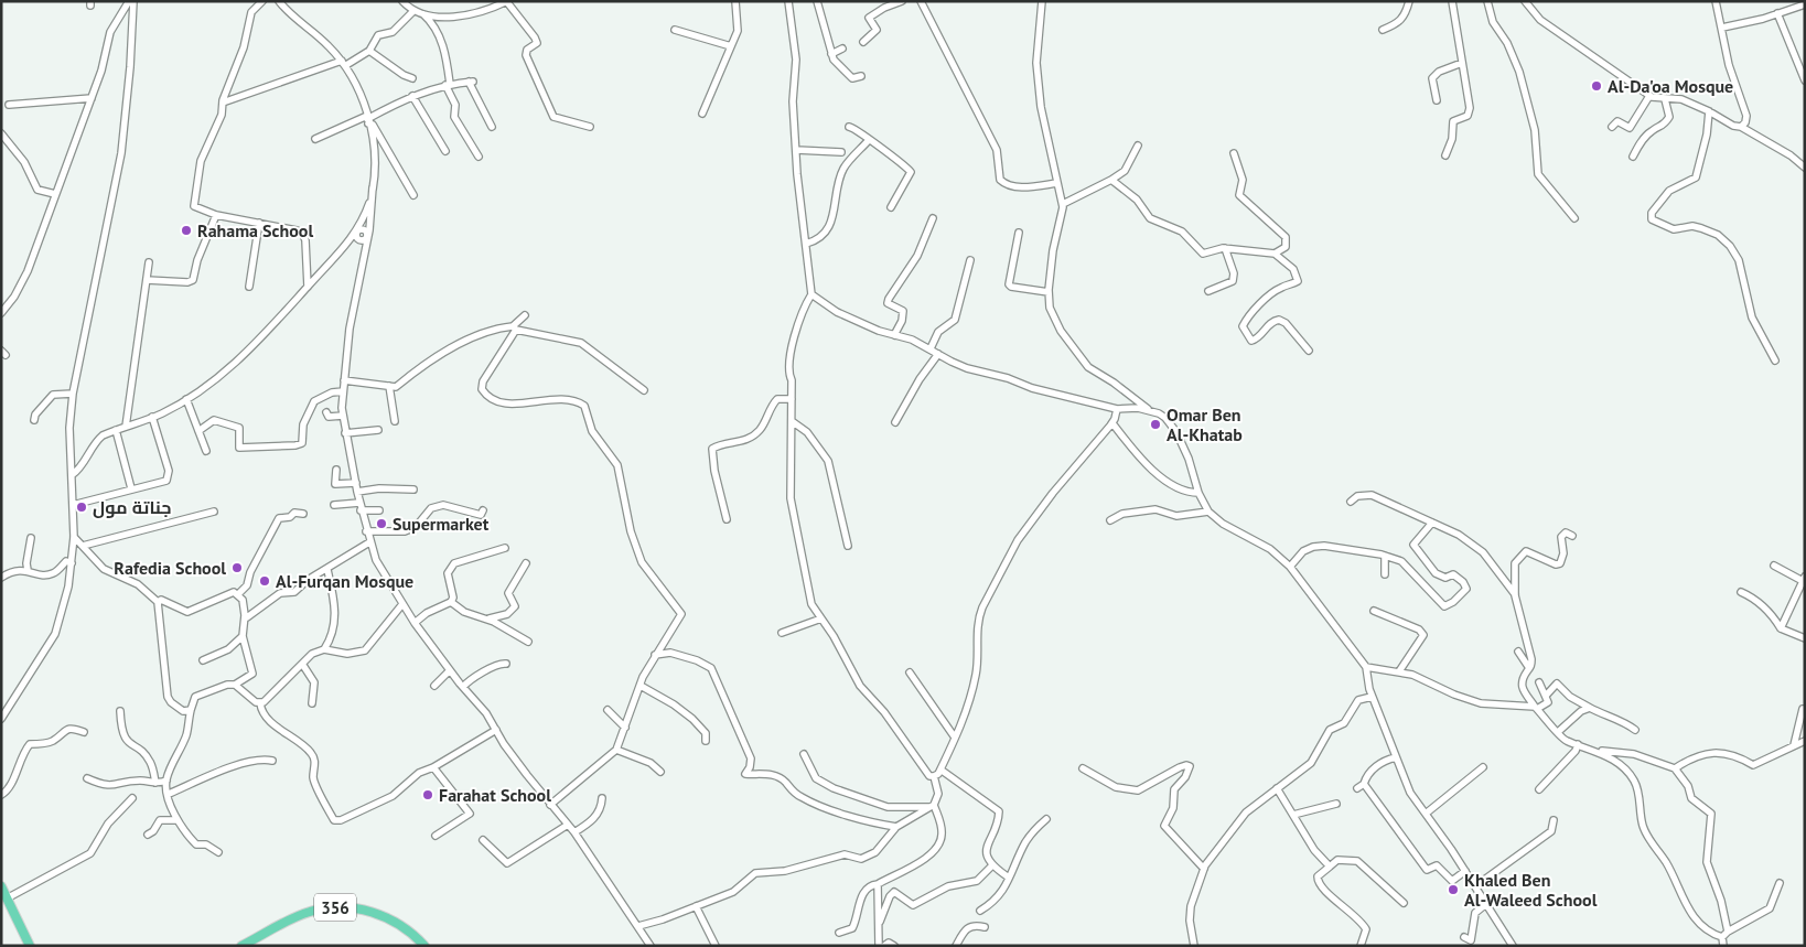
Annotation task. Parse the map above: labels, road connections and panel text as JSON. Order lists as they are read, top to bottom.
{
  "streets": {
    "main road": ["356"]
  },
  "places": [
    "Al-Da'oa Mosque",
    "Rahama School",
    "Omar Ben Al-Khatab",
    "جناتة مول",
    "Supermarket",
    "Rafedia School",
    "Al-Furqan Mosque",
    "Farahat School",
    "Khaled Ben Al-Waleed School"
  ]
}
